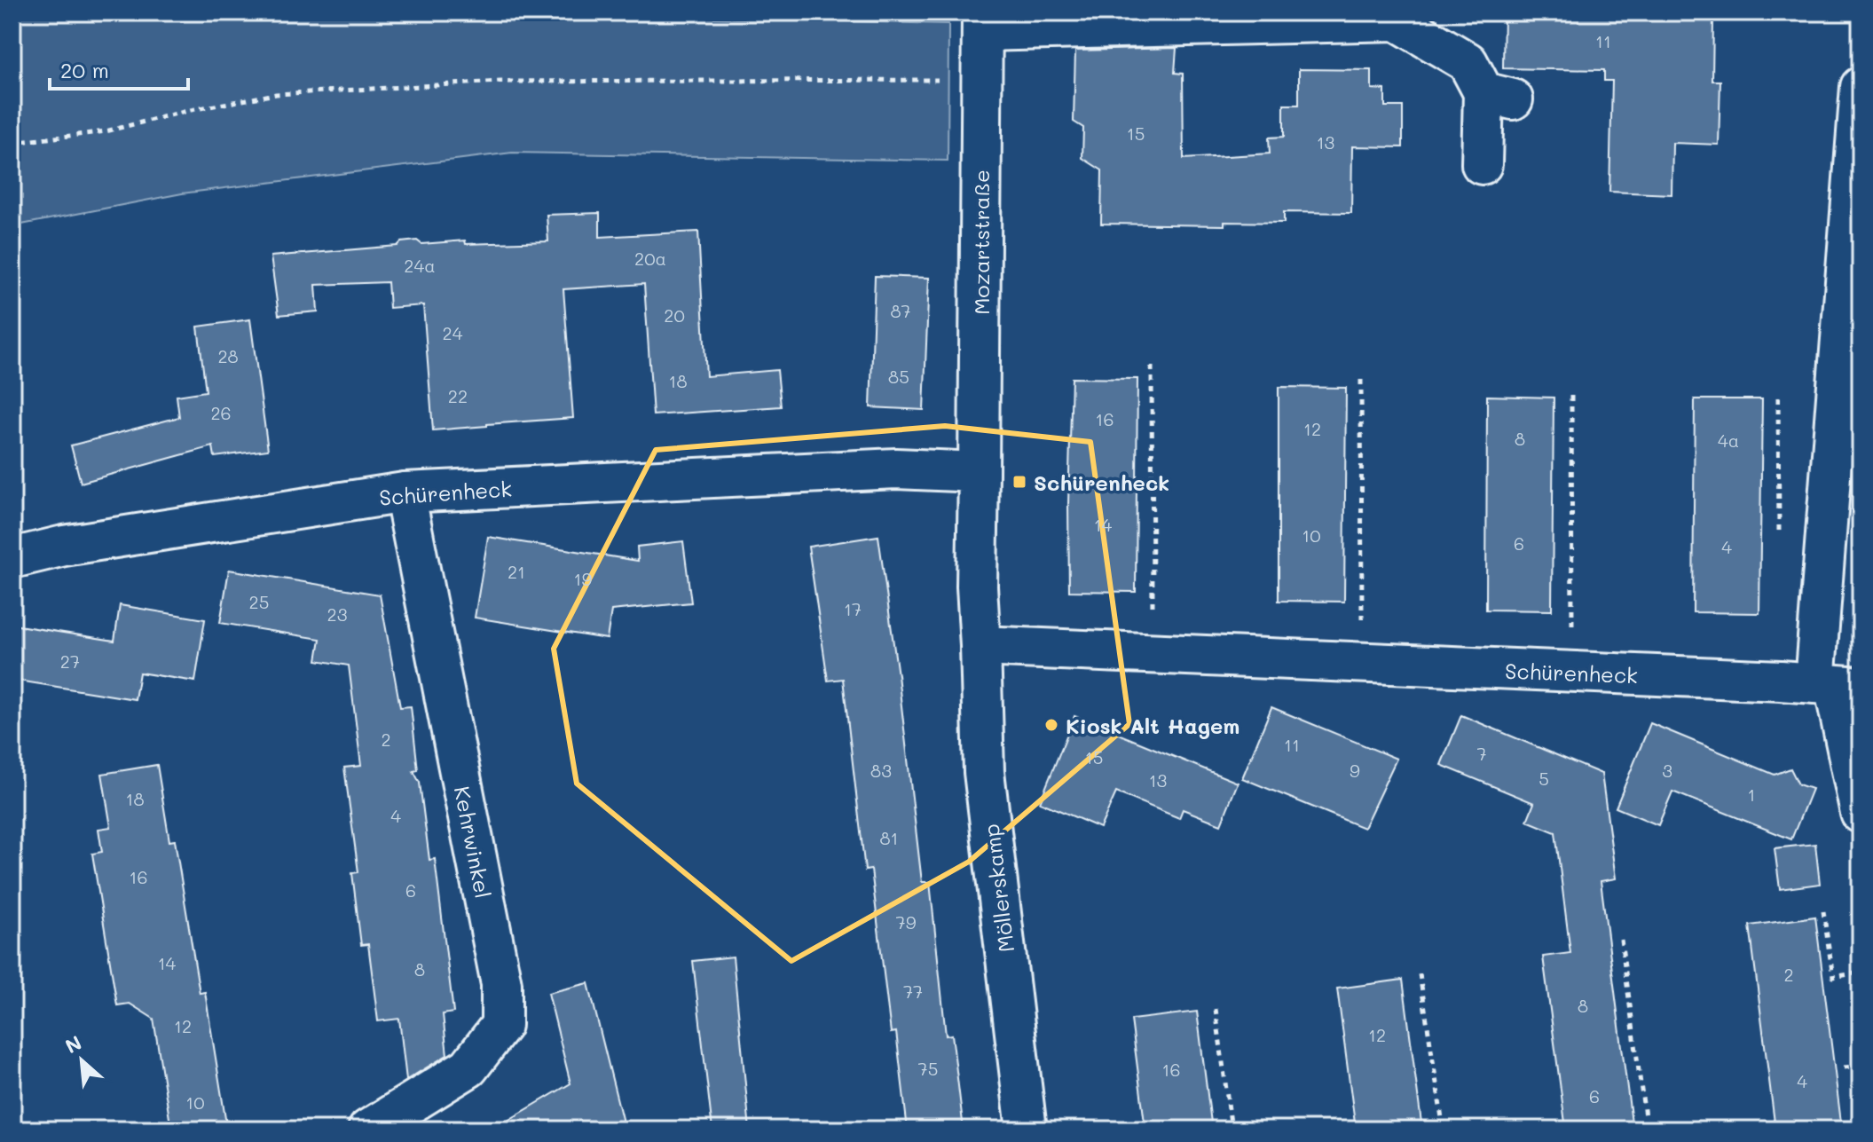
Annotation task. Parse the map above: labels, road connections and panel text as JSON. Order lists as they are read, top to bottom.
{
  "streets": {
    "street": [
      "Mozartstraße",
      "Schürenheck",
      "Kehrwinkel",
      "Möllerskamp"
    ]
  },
  "crossings": [
    ["Mozartstraße", "Schürenheck"],
    ["Schürenheck", "Kehrwinkel"],
    ["Schürenheck", "Möllerskamp"]
  ],
  "places": {
    "transit": ["Schürenheck"],
    "other": ["Kiosk Alt Hagem"]
  },
  "house_numbers": [
    "11",
    "15",
    "13",
    "20a",
    "24a",
    "87",
    "20",
    "24",
    "28",
    "85",
    "18",
    "22",
    "26",
    "16",
    "12",
    "8",
    "4a",
    "14",
    "10",
    "6",
    "4",
    "21",
    "19",
    "25",
    "17",
    "23",
    "27",
    "2",
    "11",
    "7",
    "15",
    "83",
    "9",
    "3",
    "5",
    "13",
    "1",
    "18",
    "4",
    "81",
    "16",
    "6",
    "79",
    "14",
    "8",
    "2",
    "77",
    "8",
    "12",
    "12",
    "75",
    "16",
    "4",
    "6",
    "10"
  ],
  "scale_bar": "20 m",
  "north": "top left"
}
